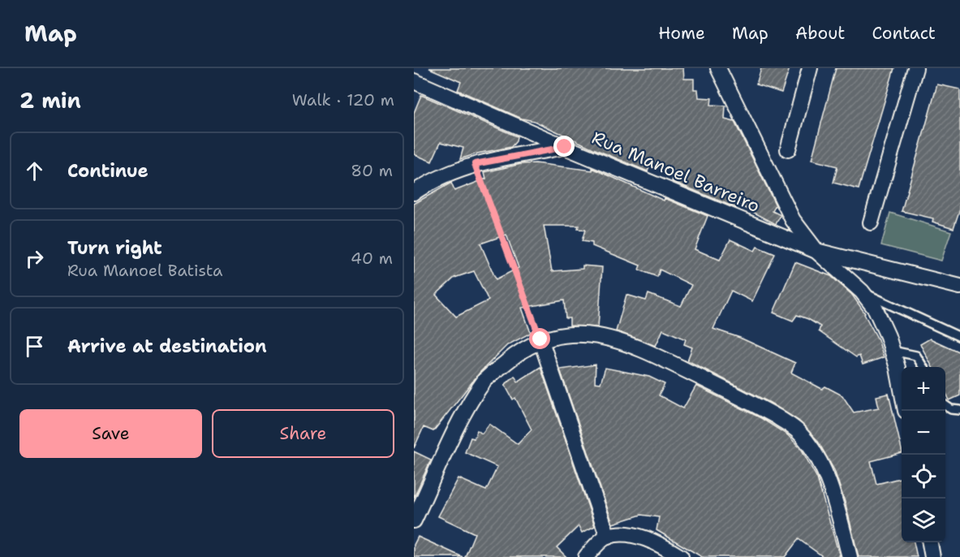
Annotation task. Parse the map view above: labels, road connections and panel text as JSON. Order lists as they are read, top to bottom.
{
  "streets": {
    "street": ["Rua Manoel Barreiro"]
  },
  "page": {
    "header": "Map",
    "nav": [
      "Home",
      "Map",
      "About",
      "Contact"
    ],
    "heading": ["2 min", "Walk · 120 m"],
    "list": [
      ["Continue", "80 m"],
      ["Turn right", "Rua Manoel Batista", "40 m"],
      "Arrive at destination"
    ],
    "map_buttons": ["+", "−"],
    "buttons": ["Save", "Share"]
  }
}
